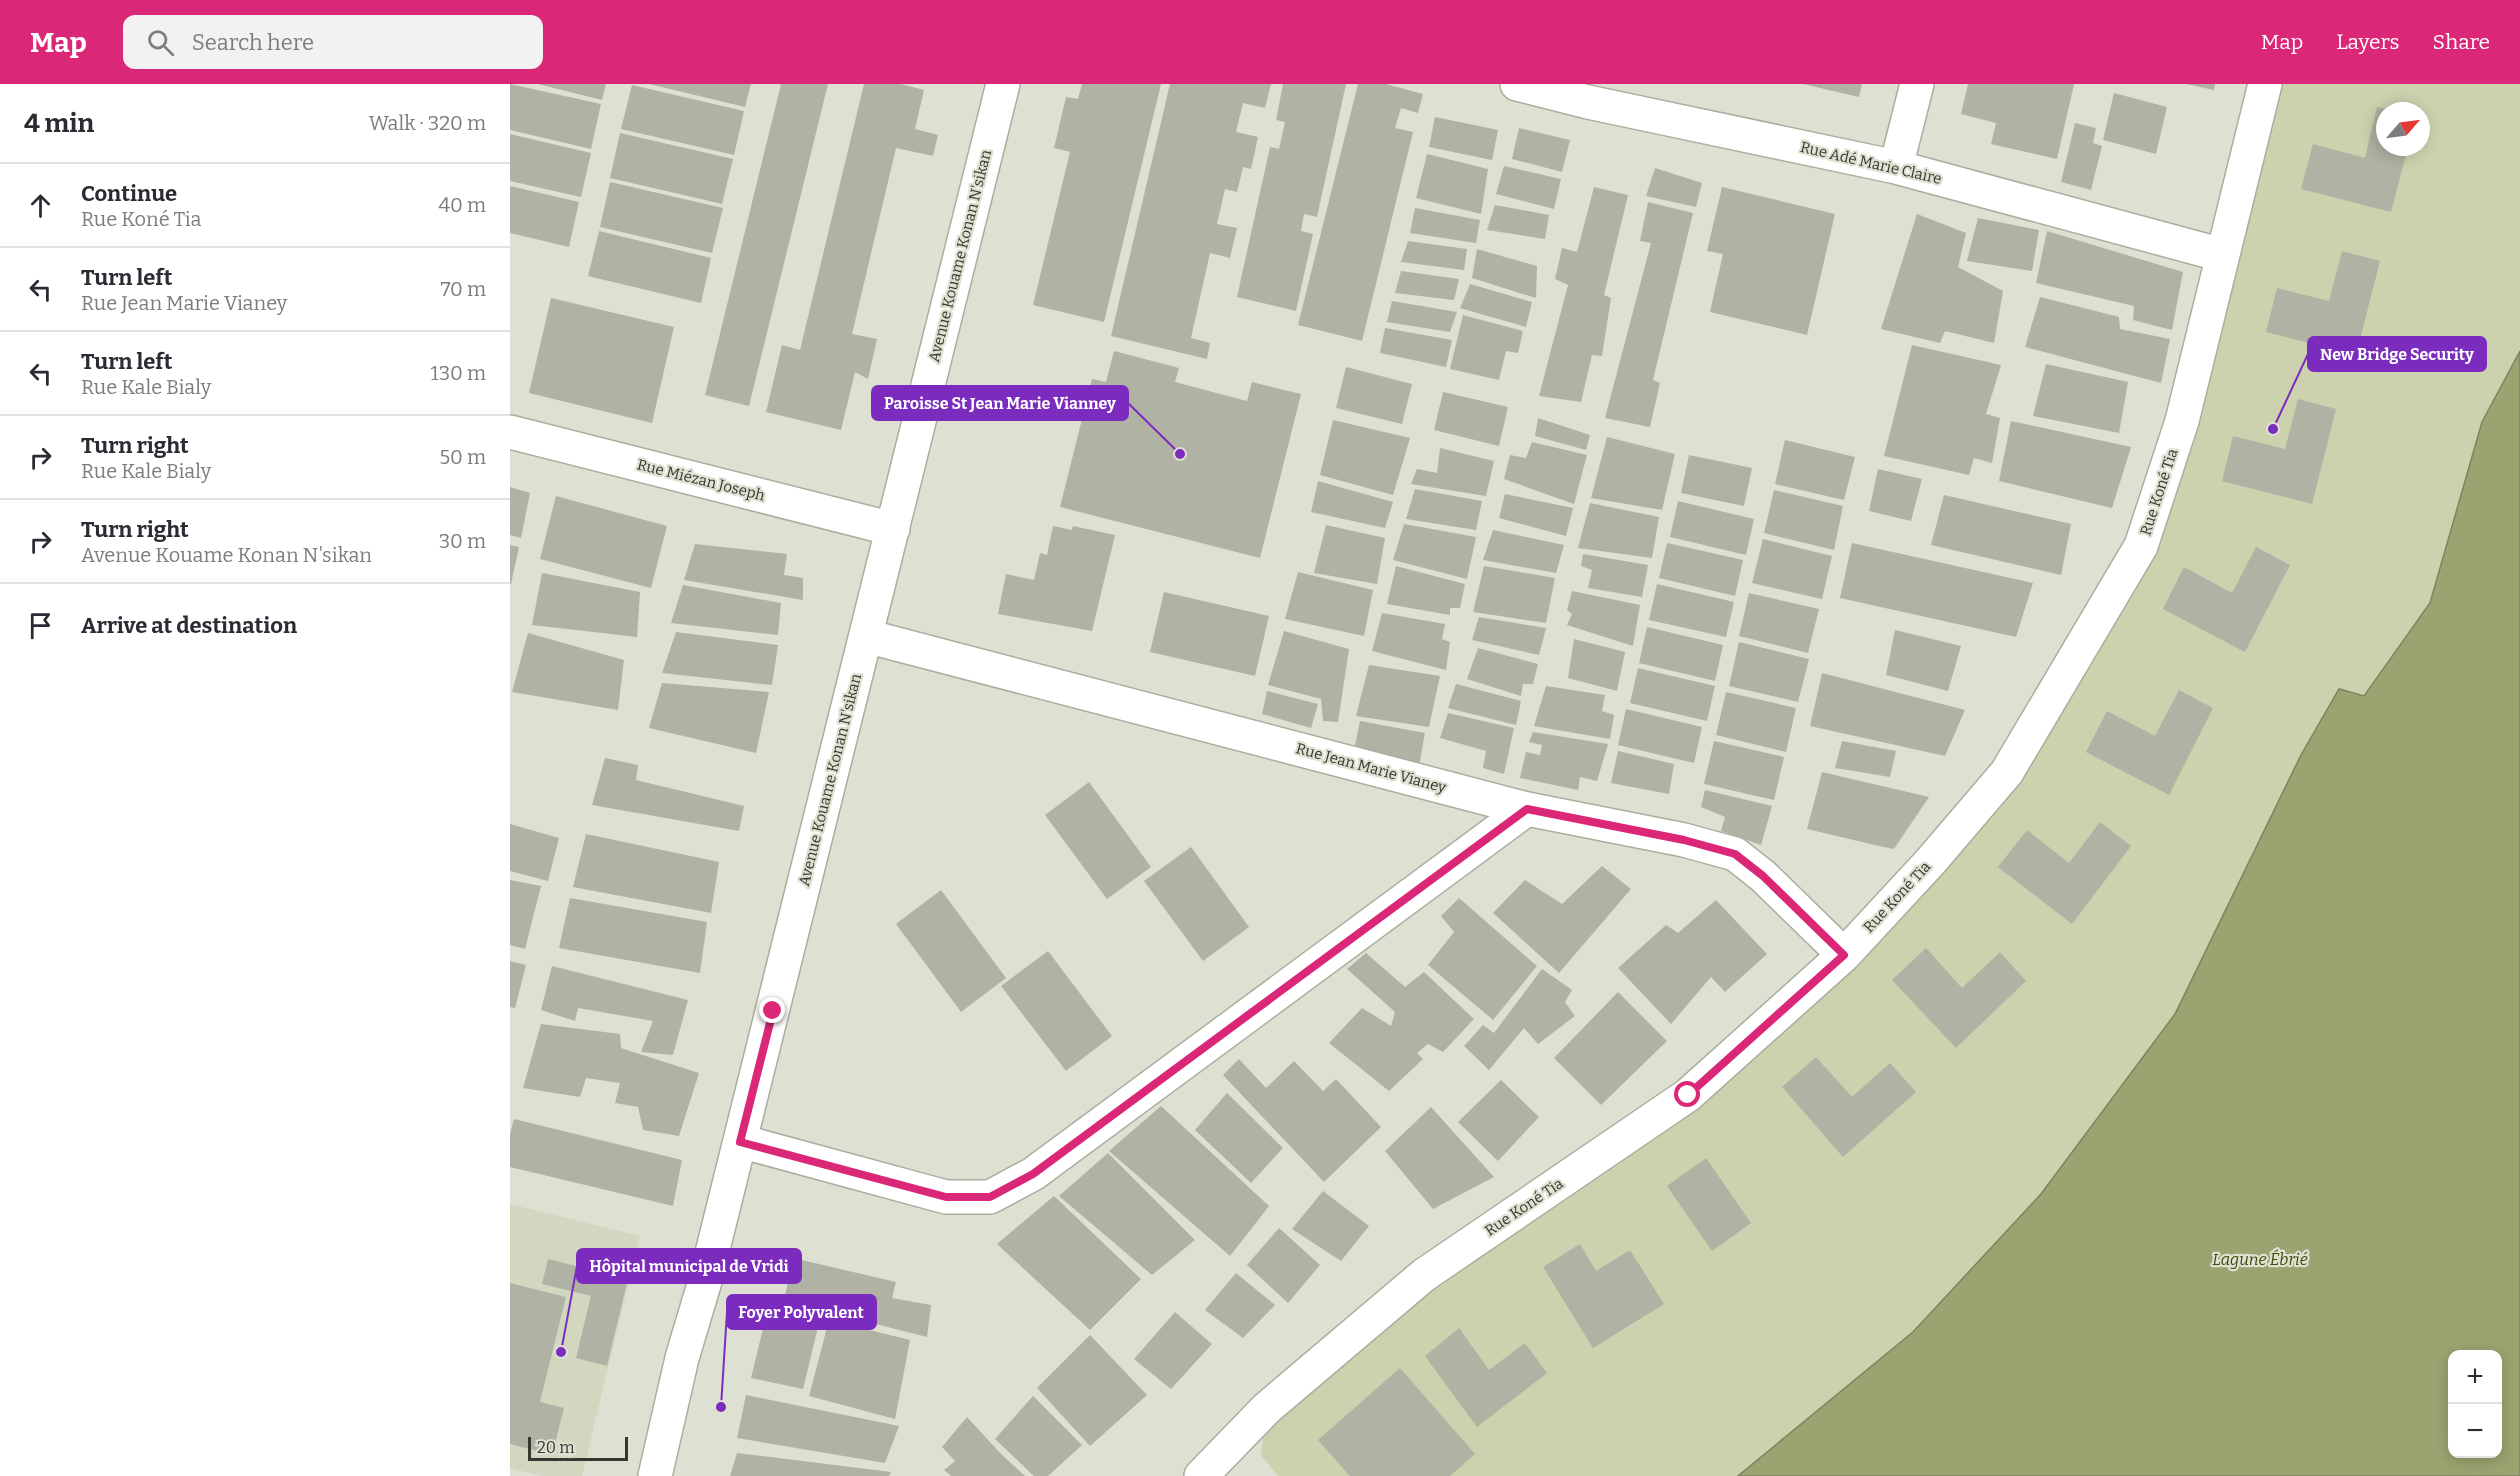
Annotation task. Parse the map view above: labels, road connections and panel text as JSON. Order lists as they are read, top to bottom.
{
  "streets": {
    "street": [
      "Rue Adé Marie Claire",
      "Avenue Kouame Konan N'sikan",
      "Rue Miézan Joseph",
      "Rue Koné Tia",
      "Rue Jean Marie Vianey"
    ]
  },
  "crossings": [
    ["Rue Adé Marie Claire", "Rue Koné Tia"],
    ["Avenue Kouame Konan N'sikan", "Rue Miézan Joseph"],
    ["Avenue Kouame Konan N'sikan", "Rue Jean Marie Vianey"],
    ["Rue Koné Tia", "Rue Jean Marie Vianey"]
  ],
  "water": ["Lagune Ébrié"],
  "places": [
    "New Bridge Security",
    "Paroisse St Jean Marie Vianney",
    "Hôpital municipal de Vridi",
    "Foyer Polyvalent"
  ],
  "scale_bar": "20 m",
  "north": "top right",
  "page": {
    "header": "Map",
    "search": "Search here",
    "nav": ["Map", "Layers", "Share"],
    "heading": ["4 min", "Walk · 320 m"],
    "list": [
      ["Continue", "Rue Koné Tia", "40 m"],
      ["Turn left", "Rue Jean Marie Vianey", "70 m"],
      ["Turn left", "Rue Kale Bialy", "130 m"],
      ["Turn right", "Rue Kale Bialy", "50 m"],
      ["Turn right", "Avenue Kouame Konan N'sikan", "30 m"],
      "Arrive at destination"
    ],
    "map_buttons": ["+", "−"],
    "scale": "20 m"
  }
}
